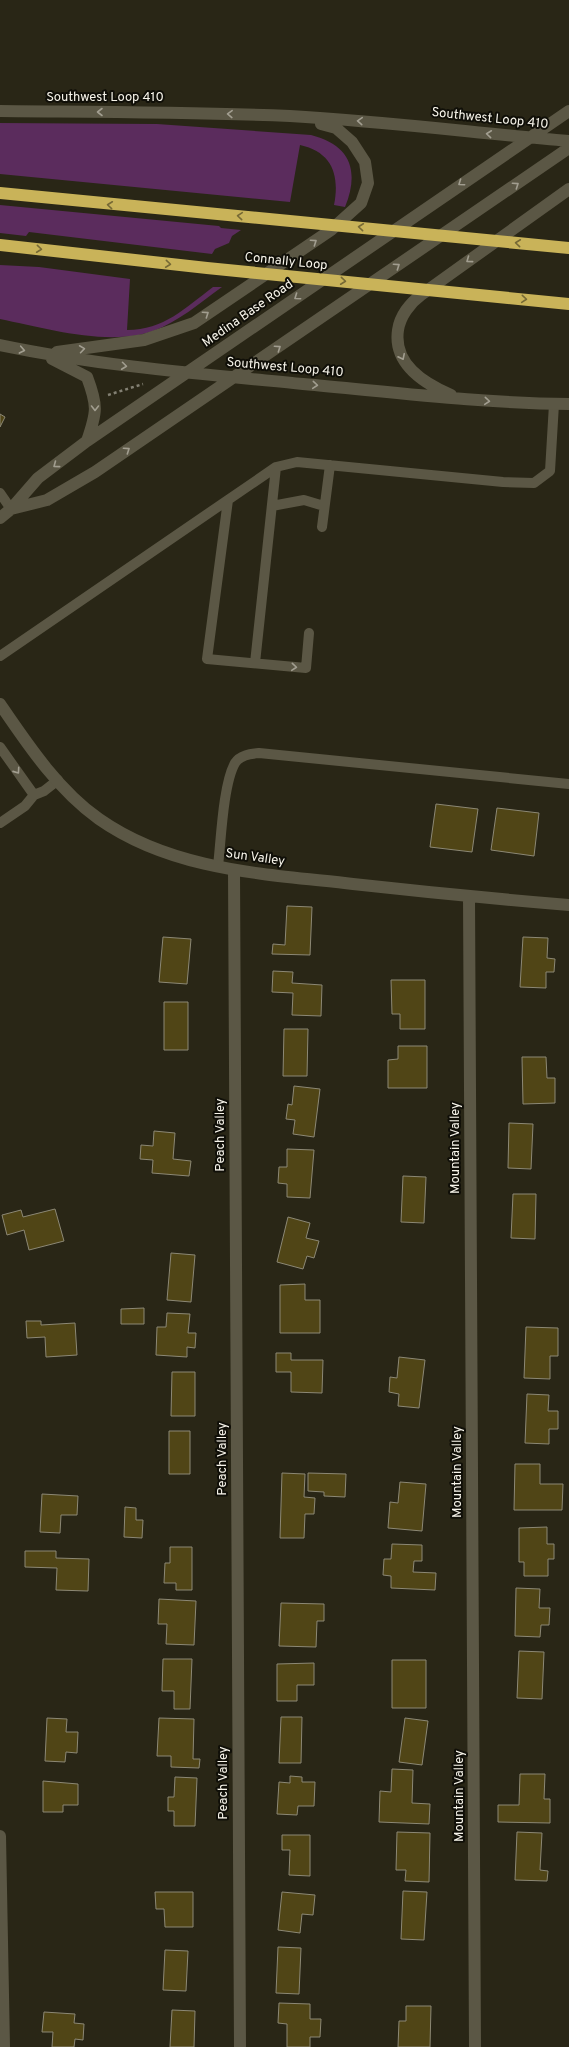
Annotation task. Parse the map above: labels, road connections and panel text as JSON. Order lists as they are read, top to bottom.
{
  "streets": {
    "highway": ["Connally Loop"],
    "street": [
      "Southwest Loop 410",
      "Medina Base Road",
      "Sun Valley",
      "Peach Valley",
      "Mountain Valley"
    ]
  },
  "crossings": [
    ["Southwest Loop 410", "Medina Base Road"],
    ["Sun Valley", "Peach Valley"],
    ["Sun Valley", "Mountain Valley"]
  ]
}
